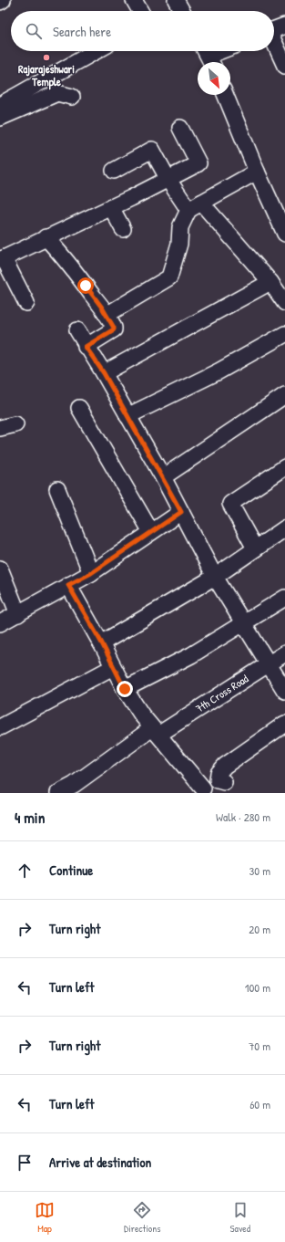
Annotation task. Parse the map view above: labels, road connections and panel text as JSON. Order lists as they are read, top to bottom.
{
  "streets": {
    "street": ["7th Cross Road"]
  },
  "places": ["Rajarajeshwari Temple"],
  "north": "bottom right",
  "page": {
    "search": "Search here",
    "heading": ["4 min", "Walk · 280 m"],
    "list": [
      ["Continue", "30 m"],
      ["Turn right", "20 m"],
      ["Turn left", "100 m"],
      ["Turn right", "70 m"],
      ["Turn left", "60 m"],
      "Arrive at destination"
    ],
    "nav": ["Map", "Directions", "Saved"]
  }
}
